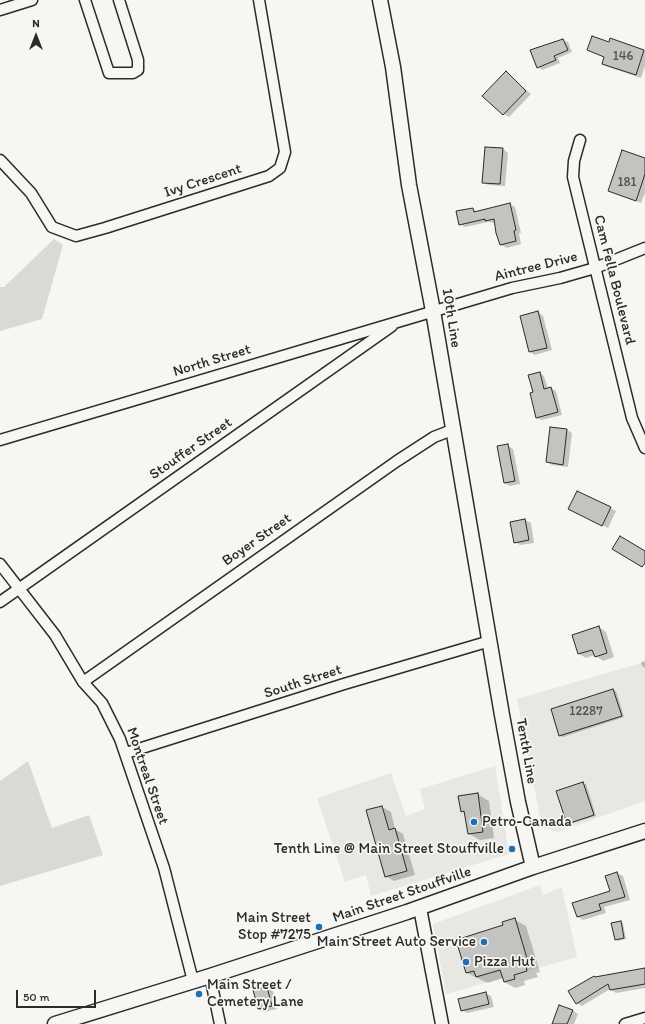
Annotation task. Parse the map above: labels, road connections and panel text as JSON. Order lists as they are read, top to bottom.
{
  "streets": {
    "main road": ["10th Line", "Tenth Line", "Main Street Stouffville"],
    "street": [
      "Ivy Crescent",
      "Aintree Drive",
      "Cam Fella Boulevard",
      "North Street",
      "Stouffer Street",
      "Boyer Street",
      "South Street",
      "Montreal Street"
    ]
  },
  "crossings": [
    ["Aintree Drive", "Cam Fella Boulevard"],
    ["Aintree Drive", "10th Line"],
    ["Aintree Drive", "North Street"],
    ["10th Line", "North Street"],
    ["10th Line", "Boyer Street"],
    ["10th Line", "South Street"],
    ["10th Line", "Tenth Line"],
    ["North Street", "Stouffer Street"],
    ["Stouffer Street", "Montreal Street"],
    ["Boyer Street", "Montreal Street"],
    ["South Street", "Tenth Line"],
    ["South Street", "Montreal Street"],
    ["Tenth Line", "Main Street Stouffville"],
    ["Montreal Street", "Main Street Stouffville"]
  ],
  "places": [
    "Petro-Canada",
    "Tenth Line @ Main Street Stouffville",
    "Main Street Stop #7275",
    "Main Street Auto Service",
    "Pizza Hut",
    "Main Street / Cemetery Lane"
  ],
  "house_numbers": ["146", "181", "12287"],
  "scale_bar": "50 m",
  "north": "top"
}
